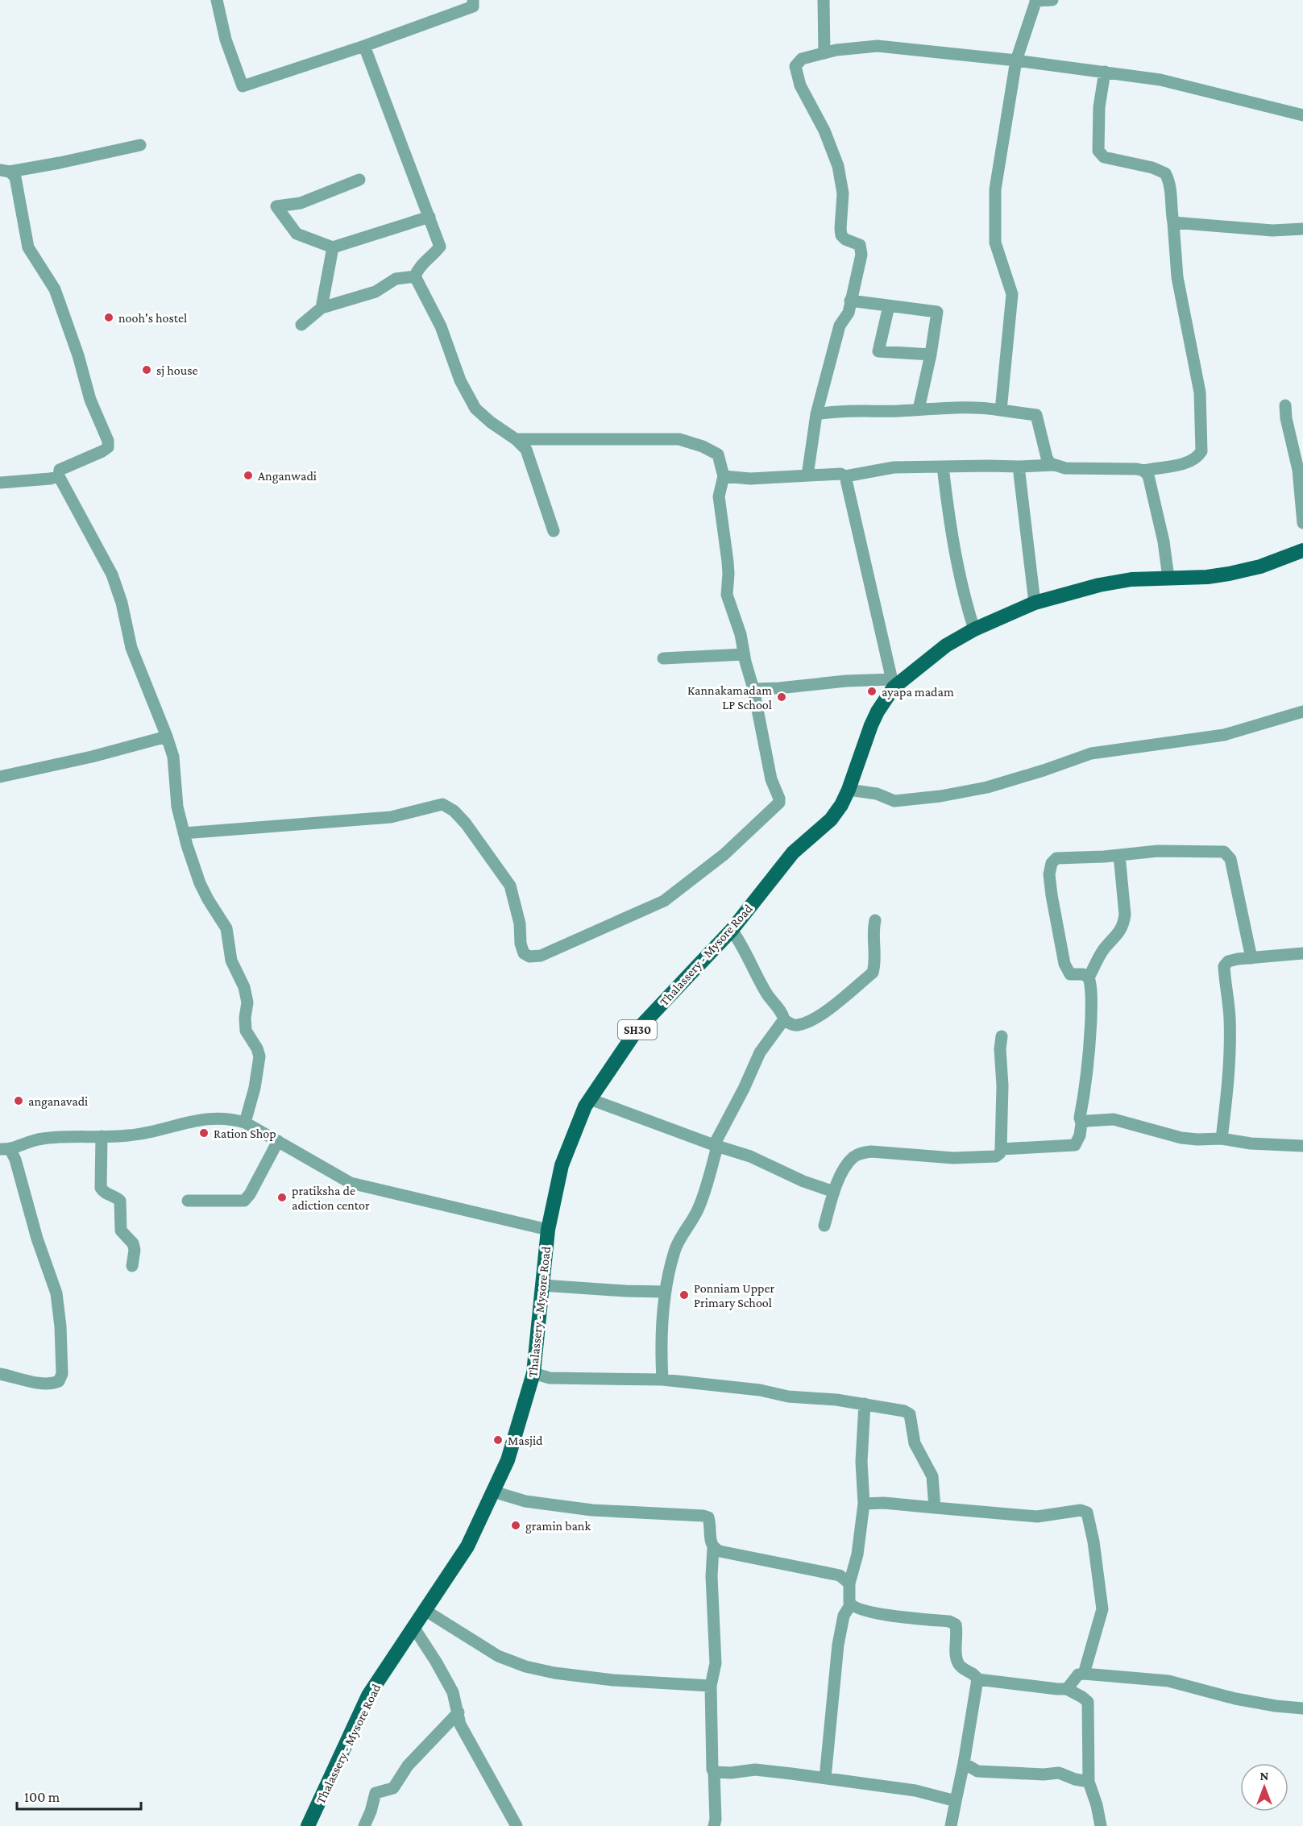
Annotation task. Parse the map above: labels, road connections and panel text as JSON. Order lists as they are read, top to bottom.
{
  "streets": {
    "main road": ["Thalassery - Mysore Road", "SH30"]
  },
  "places": [
    "nooh's hostel",
    "sj house",
    "Anganwadi",
    "ayapa madam",
    "Kannakamadam LP School",
    "anganavadi",
    "Ration Shop",
    "pratiksha de adiction centor",
    "Ponniam Upper Primary School",
    "Masjid",
    "gramin bank"
  ],
  "scale_bar": "100 m",
  "north": "top"
}
